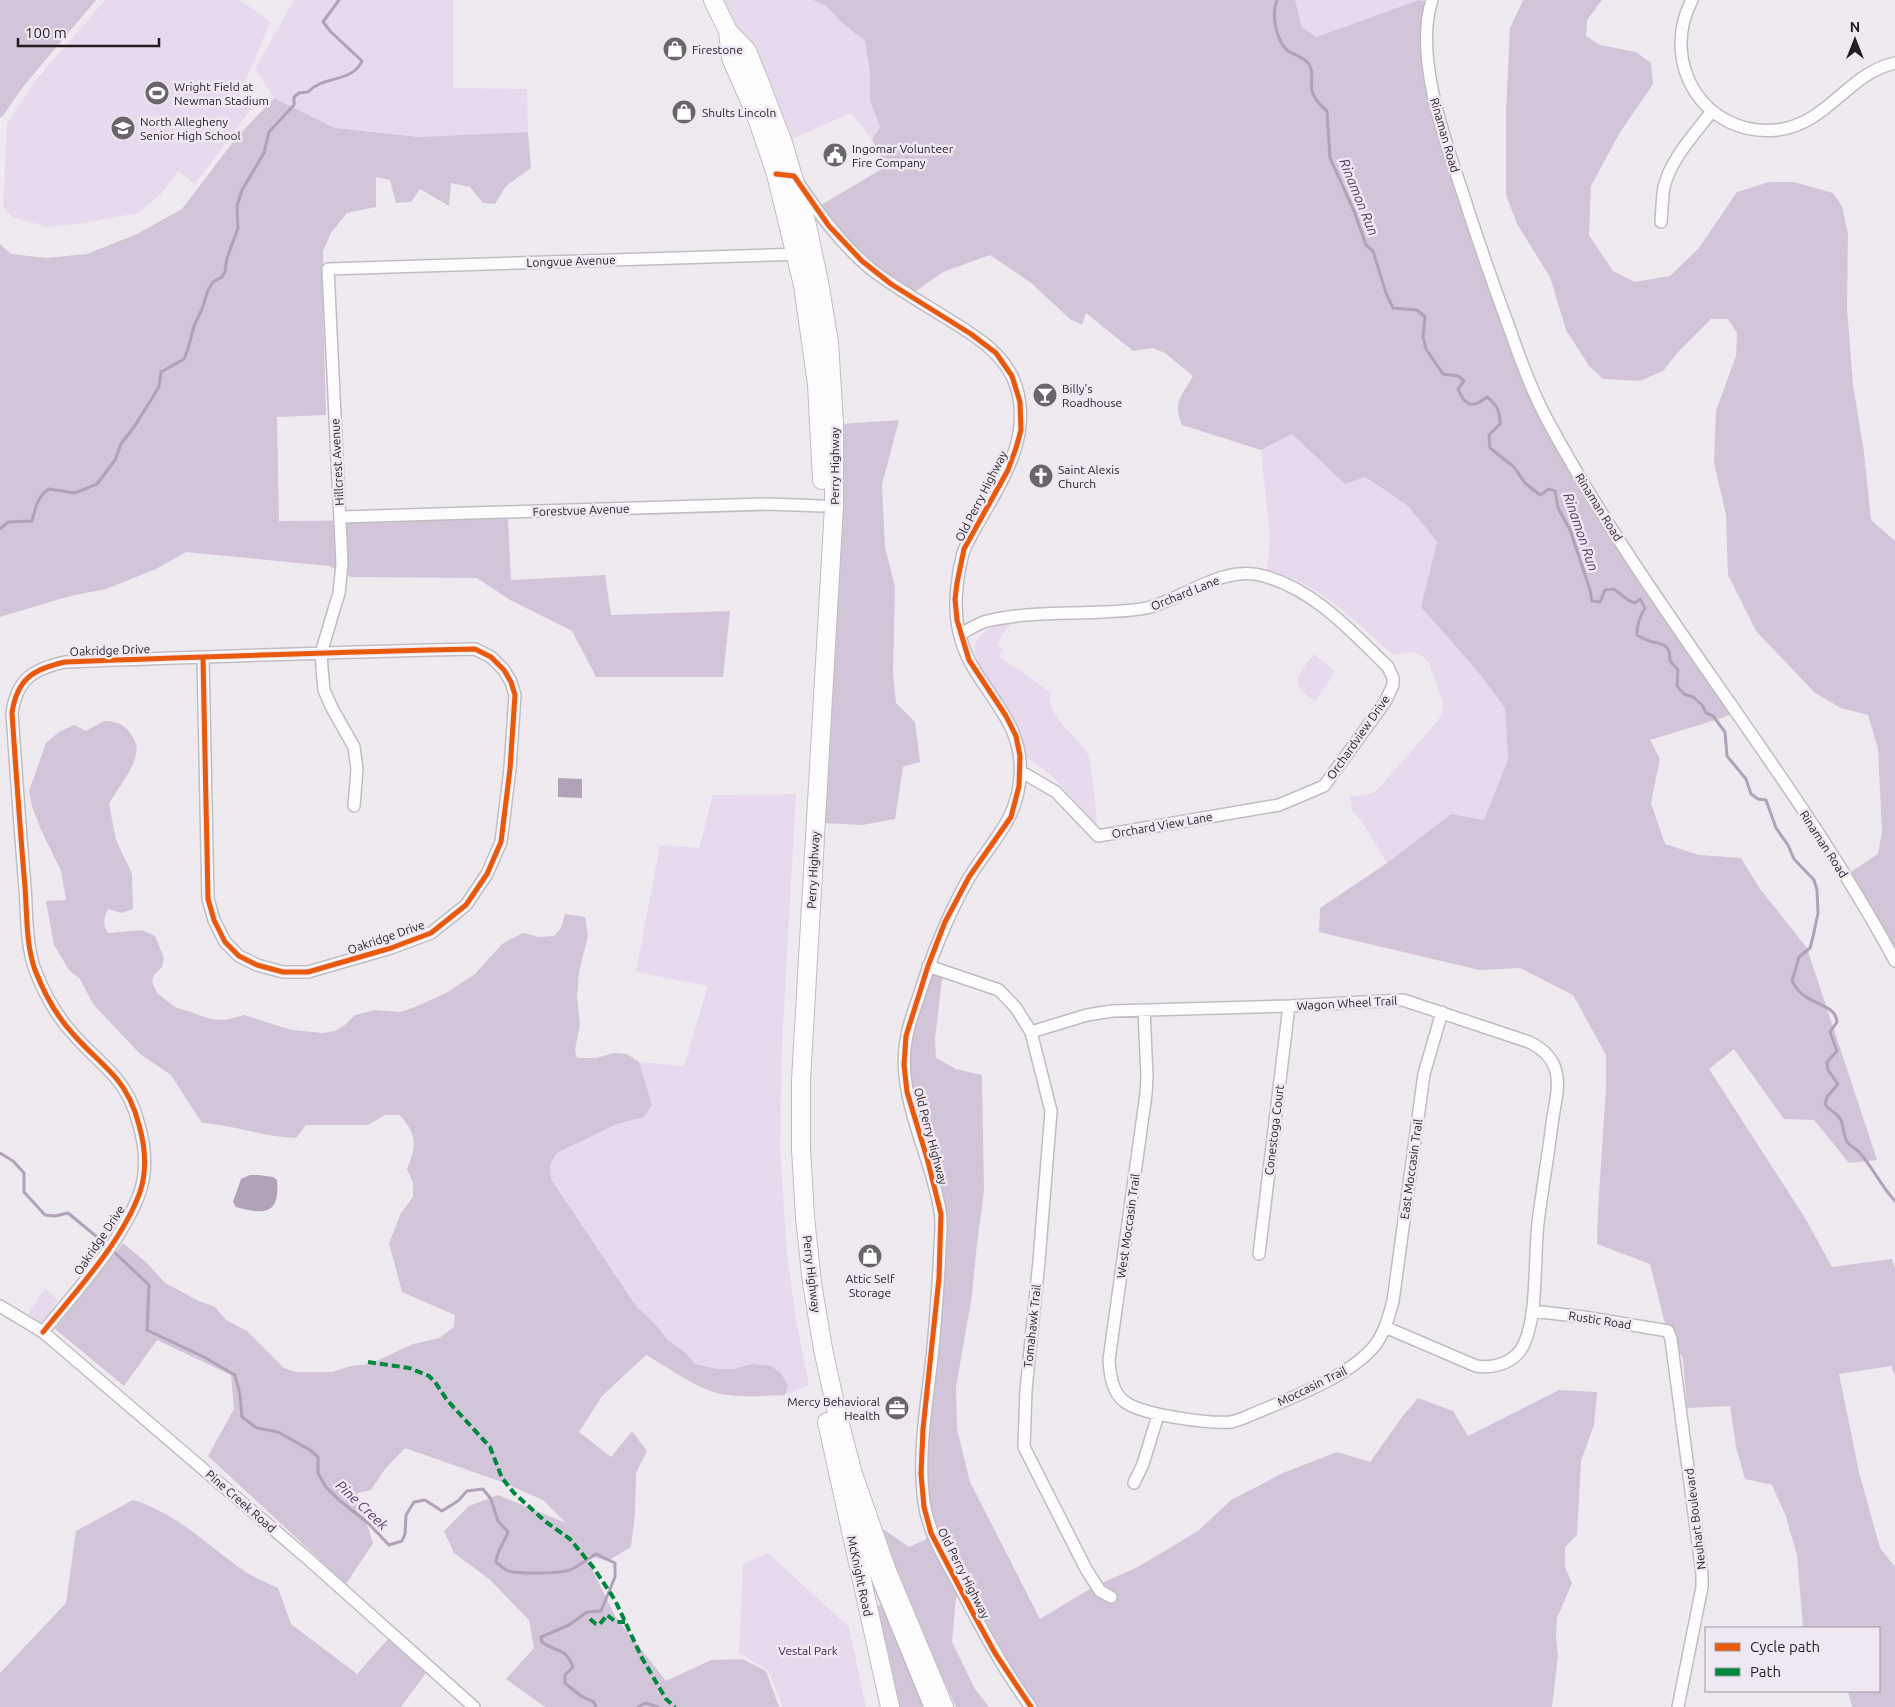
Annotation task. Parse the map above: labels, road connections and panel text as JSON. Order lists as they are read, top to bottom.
{
  "streets": {
    "highway": ["Perry Highway", "McKnight Road"],
    "street": [
      "Rinaman Road",
      "Longvue Avenue",
      "Hillcrest Avenue",
      "Old Perry Highway",
      "Forestvue Avenue",
      "Orchard Lane",
      "Oakridge Drive",
      "Orchardview Drive",
      "Orchard View Lane",
      "Wagon Wheel Trail",
      "Conestoga Court",
      "East Moccasin Trail",
      "West Moccasin Trail",
      "Rustic Road",
      "Tomahawk Trail",
      "Moccasin Trail",
      "Pine Creek Road",
      "Neuhart Boulevard"
    ]
  },
  "crossings": [
    ["Longvue Avenue", "Hillcrest Avenue"],
    ["Longvue Avenue", "Perry Highway"],
    ["Hillcrest Avenue", "Forestvue Avenue"],
    ["Hillcrest Avenue", "Oakridge Drive"],
    ["Perry Highway", "Old Perry Highway"],
    ["Perry Highway", "Forestvue Avenue"],
    ["Perry Highway", "McKnight Road"],
    ["Old Perry Highway", "Orchard Lane"],
    ["Old Perry Highway", "Orchard View Lane"],
    ["Orchard Lane", "Orchardview Drive"],
    ["Oakridge Drive", "Pine Creek Road"],
    ["Orchardview Drive", "Orchard View Lane"],
    ["Wagon Wheel Trail", "Conestoga Court"],
    ["Wagon Wheel Trail", "East Moccasin Trail"],
    ["Wagon Wheel Trail", "West Moccasin Trail"],
    ["Wagon Wheel Trail", "Rustic Road"],
    ["Wagon Wheel Trail", "Tomahawk Trail"],
    ["Wagon Wheel Trail", "Moccasin Trail"],
    ["East Moccasin Trail", "Moccasin Trail"],
    ["West Moccasin Trail", "Moccasin Trail"],
    ["Rustic Road", "Neuhart Boulevard"]
  ],
  "water": ["Rinamon Run", "Pine Creek"],
  "parks": ["Vestal Park"],
  "places": {
    "shop": ["Firestone", "Shults Lincoln", "Attic Self Storage"],
    "sports": ["Wright Field at Newman Stadium"],
    "school or university": ["North Allegheny Senior High School"],
    "public building": ["Ingomar Volunteer Fire Company"],
    "bar": ["Billy's Roadhouse"],
    "church": ["Saint Alexis Church"],
    "office": ["Mercy Behavioral Health"]
  },
  "legend": ["Cycle path", "Path"],
  "scale_bar": "100 m",
  "north": "top"
}
